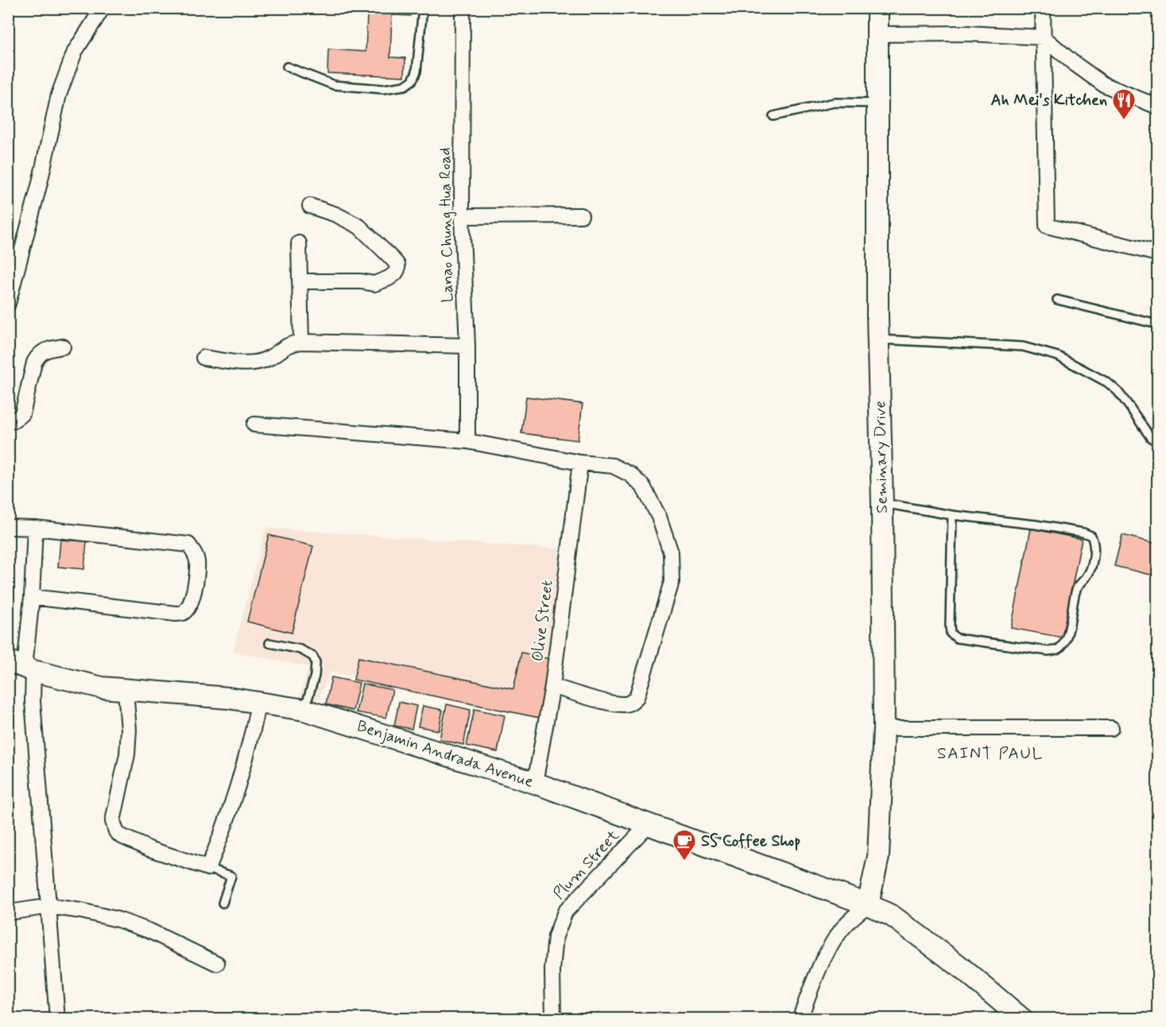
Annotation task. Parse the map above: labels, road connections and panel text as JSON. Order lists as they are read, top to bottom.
{
  "streets": {
    "street": [
      "Lanao Chung Hua Road",
      "Seminary Drive",
      "Olive Street",
      "Benjamin Andrada Avenue",
      "Plum Street"
    ]
  },
  "crossings": [
    ["Seminary Drive", "Benjamin Andrada Avenue"],
    ["Olive Street", "Benjamin Andrada Avenue"],
    ["Benjamin Andrada Avenue", "Plum Street"]
  ],
  "districts": ["SAINT PAUL"],
  "places": {
    "restaurant": ["Ah Mei's Kitchen"],
    "cafe": ["SS Coffee Shop"]
  }
}
